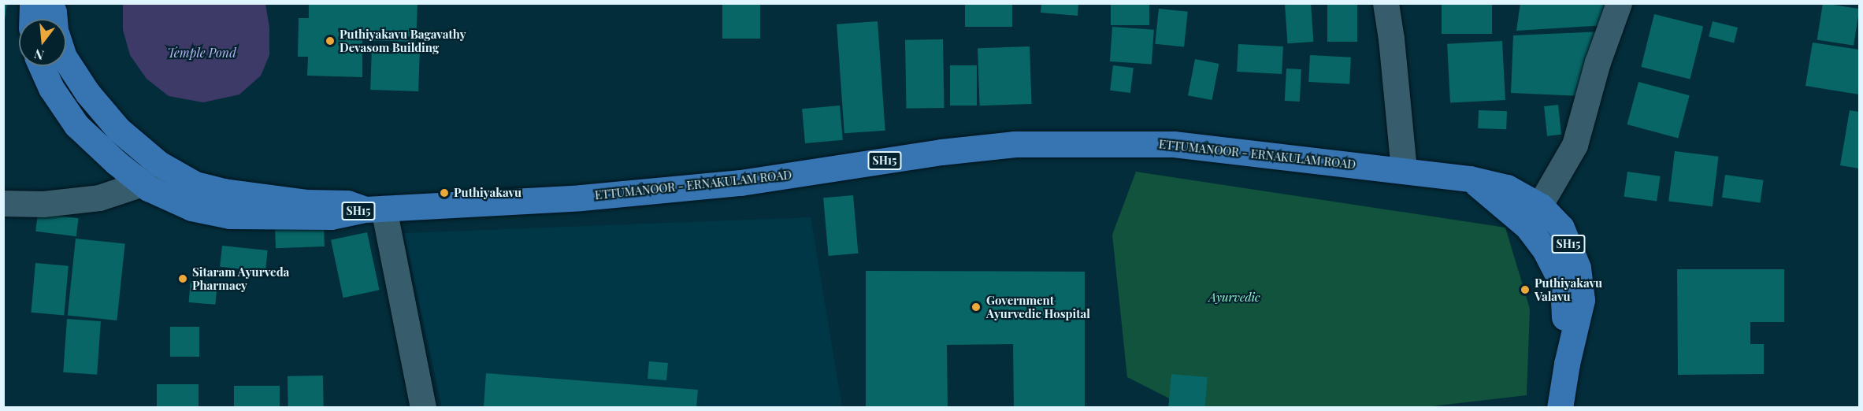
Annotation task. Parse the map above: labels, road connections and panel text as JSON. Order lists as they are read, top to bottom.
{
  "streets": {
    "main road": ["ETTUMANOOR - ERNAKULAM ROAD", "SH15"]
  },
  "water": ["Temple Pond"],
  "parks": ["Ayurvedic"],
  "places": [
    "Puthiyakavu Bagavathy Devasom Building",
    "Puthiyakavu",
    "Sitaram Ayurveda Pharmacy",
    "Puthiyakavu Valavu",
    "Government Ayurvedic Hospital"
  ],
  "north": "bottom"
}
